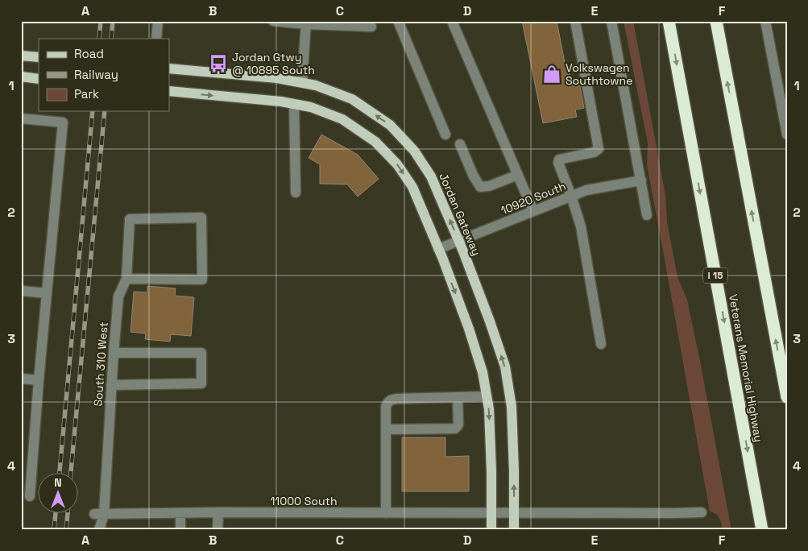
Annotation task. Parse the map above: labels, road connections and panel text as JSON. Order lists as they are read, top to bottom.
{
  "streets": {
    "highway": ["I 15", "Veterans Memorial Highway"],
    "main road": ["Jordan Gateway"],
    "street": ["10920 South", "South 310 West", "11000 South"]
  },
  "crossings": [
    ["10920 South", "Jordan Gateway"],
    ["Jordan Gateway", "11000 South"],
    ["South 310 West", "11000 South"]
  ],
  "places": {
    "bus stop": ["Jordan Gtwy @ 10895 South"],
    "shop": ["Volkswagen Southtowne"]
  },
  "legend": ["Road", "Railway", "Park"],
  "north": "top",
  "grid": {
    "columns": [
      "A",
      "B",
      "C",
      "D",
      "E",
      "F"
    ],
    "rows": [
      "1",
      "2",
      "3",
      "4"
    ]
  }
}
